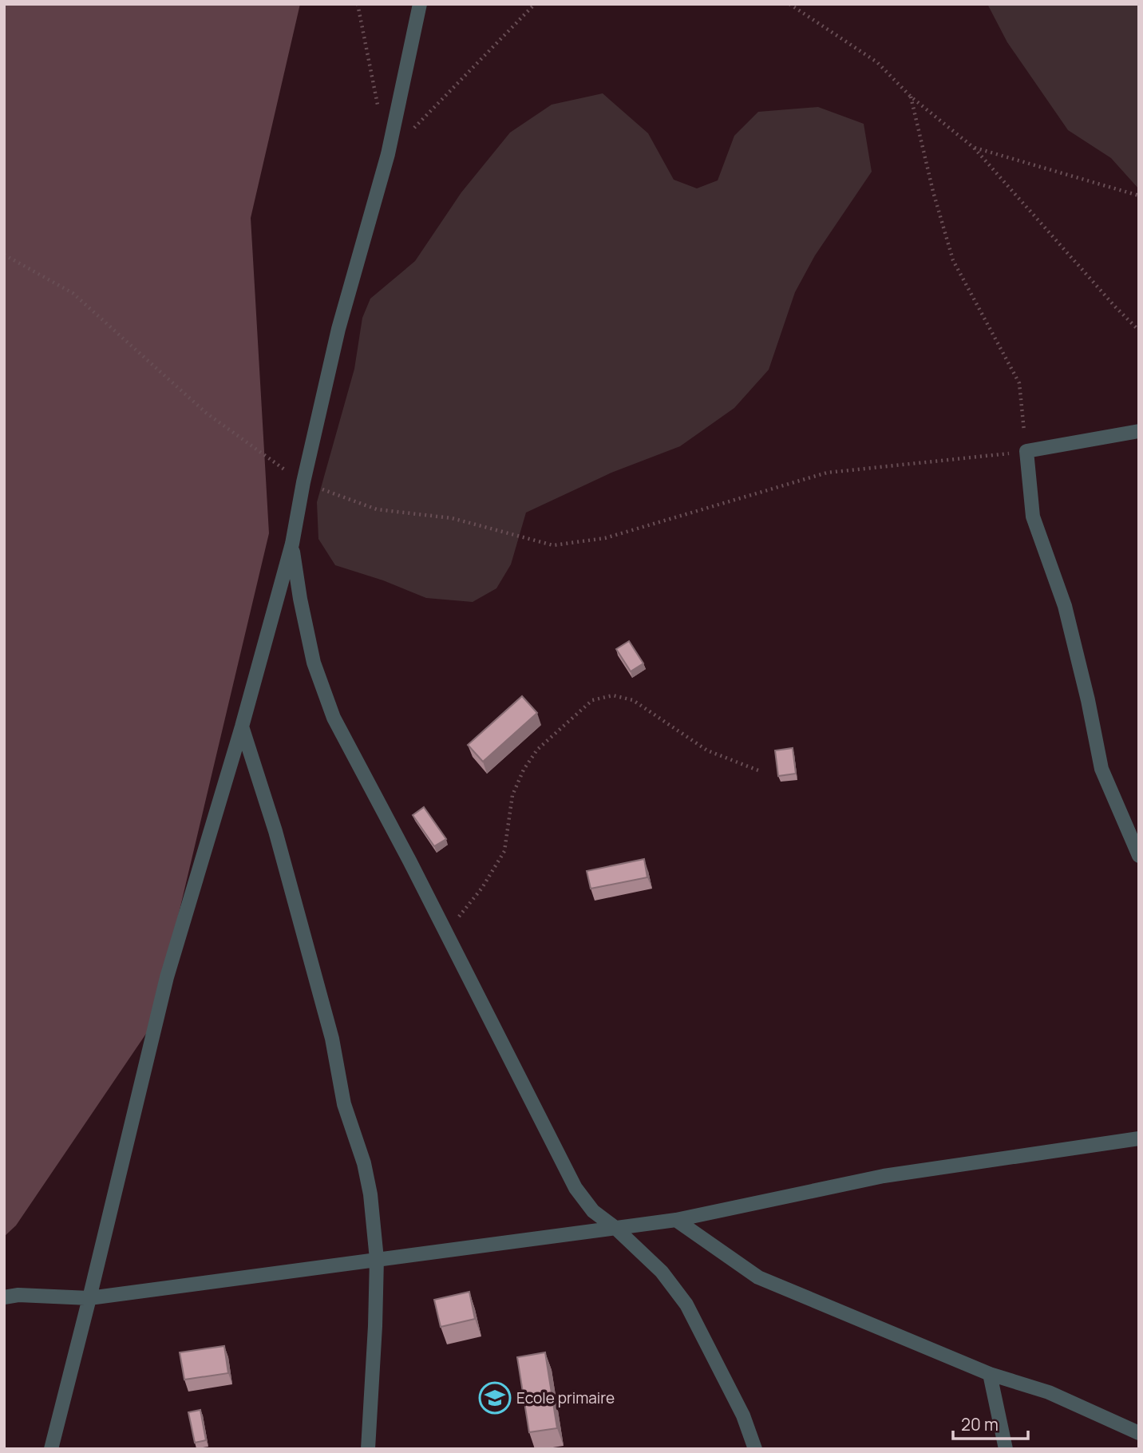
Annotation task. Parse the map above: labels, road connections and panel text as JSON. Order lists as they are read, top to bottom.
{
  "places": {
    "school or university": ["Ecole primaire"]
  },
  "scale_bar": "20 m"
}
